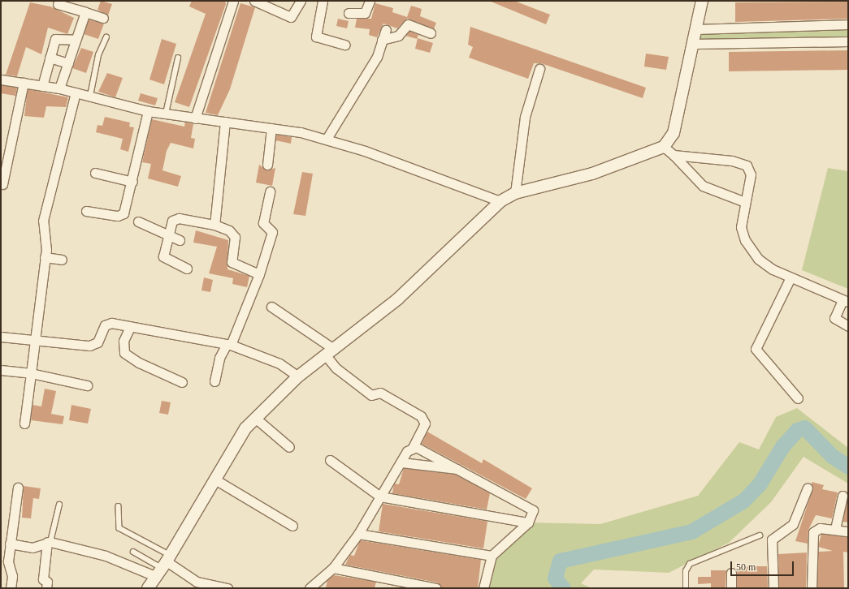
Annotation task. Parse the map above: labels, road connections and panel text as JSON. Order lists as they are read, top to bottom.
{
  "scale_bar": "50 m"
}
